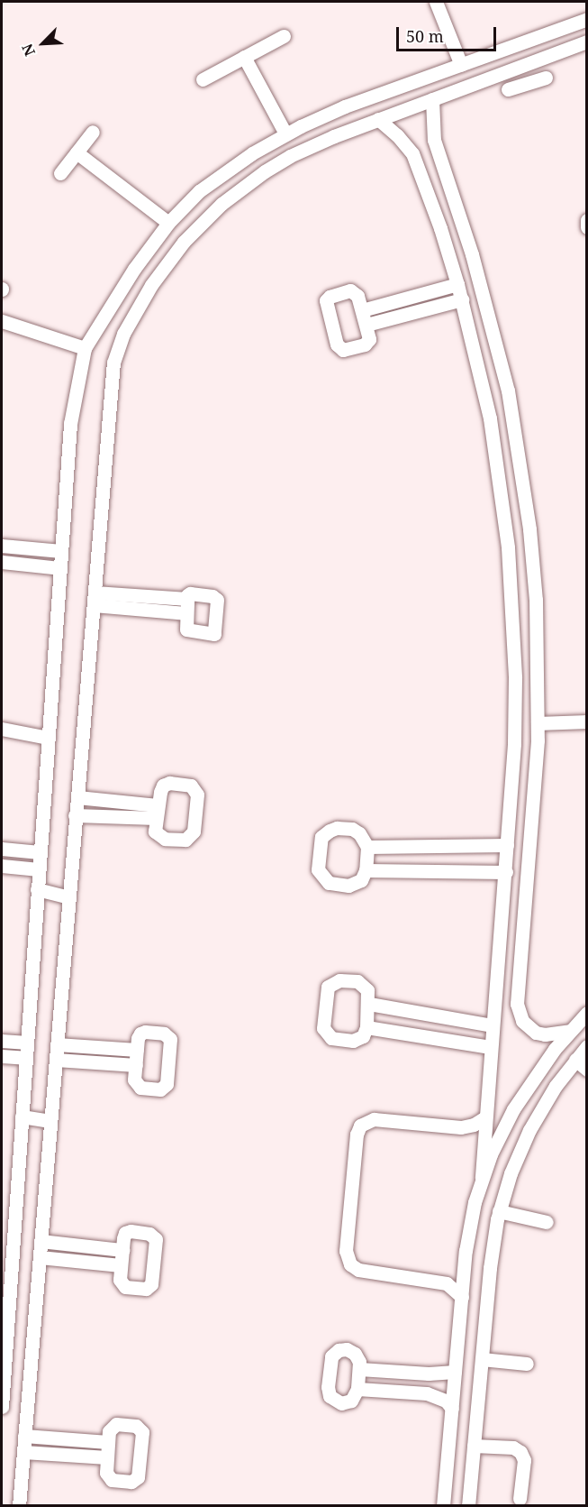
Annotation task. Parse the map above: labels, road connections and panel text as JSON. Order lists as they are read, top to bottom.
{
  "scale_bar": "50 m",
  "north": "bottom left"
}
